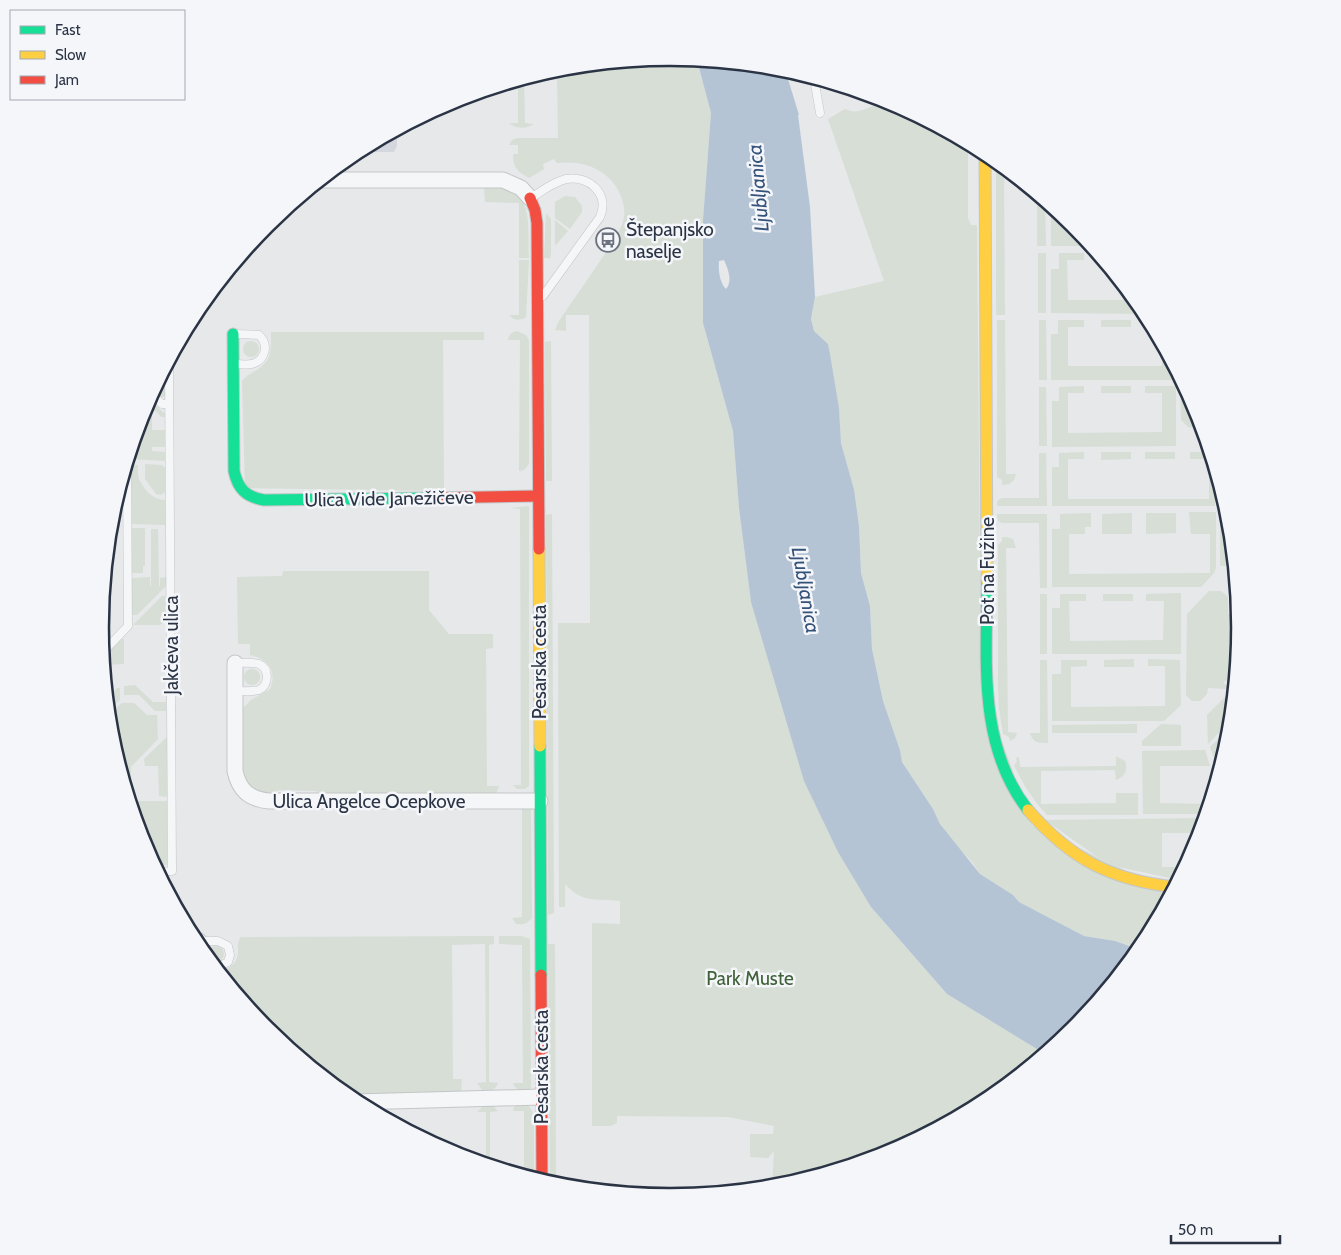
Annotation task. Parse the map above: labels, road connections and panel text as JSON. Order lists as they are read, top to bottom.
{
  "streets": {
    "street": [
      "Ulica Vide Janežičeve",
      "Pot na Fužine",
      "Pesarska cesta",
      "Ulica Angelce Ocepkove"
    ],
    "lane": ["Jakčeva ulica"]
  },
  "crossings": [
    ["Ulica Vide Janežičeve", "Pesarska cesta"],
    ["Pesarska cesta", "Ulica Angelce Ocepkove"]
  ],
  "water": ["Ljubljanica"],
  "parks": ["Park Muste"],
  "places": {
    "bus stop": ["Štepanjsko naselje"]
  },
  "legend": ["Fast", "Slow", "Jam"],
  "scale_bar": "50 m"
}
